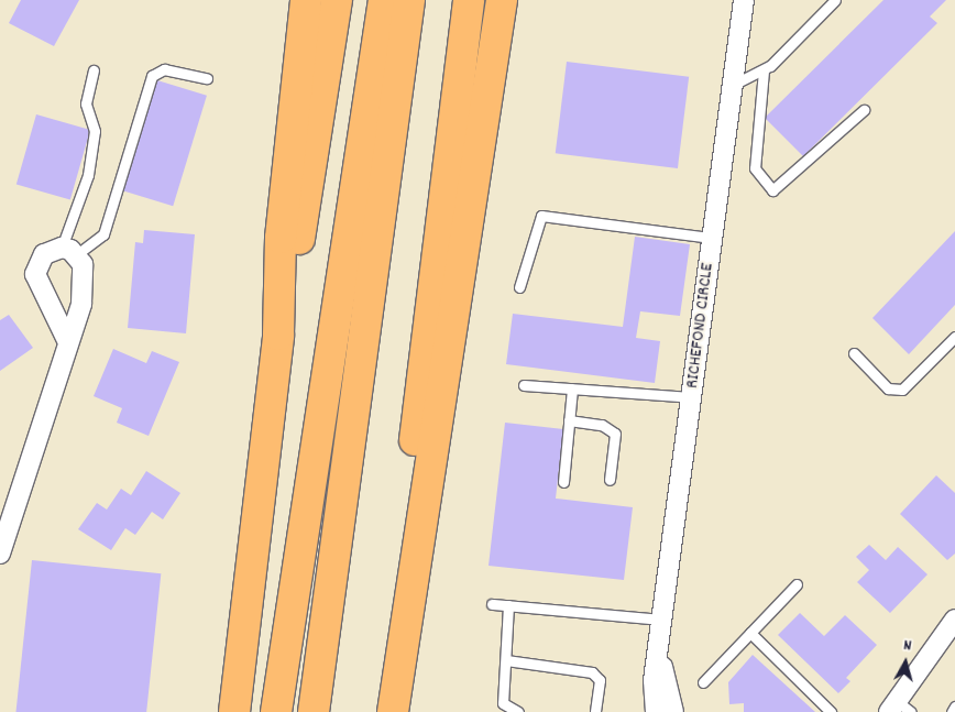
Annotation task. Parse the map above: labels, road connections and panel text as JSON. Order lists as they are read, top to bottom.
{
  "streets": {
    "street": ["RICHEFOND CIRCLE"]
  },
  "north": "top"
}
